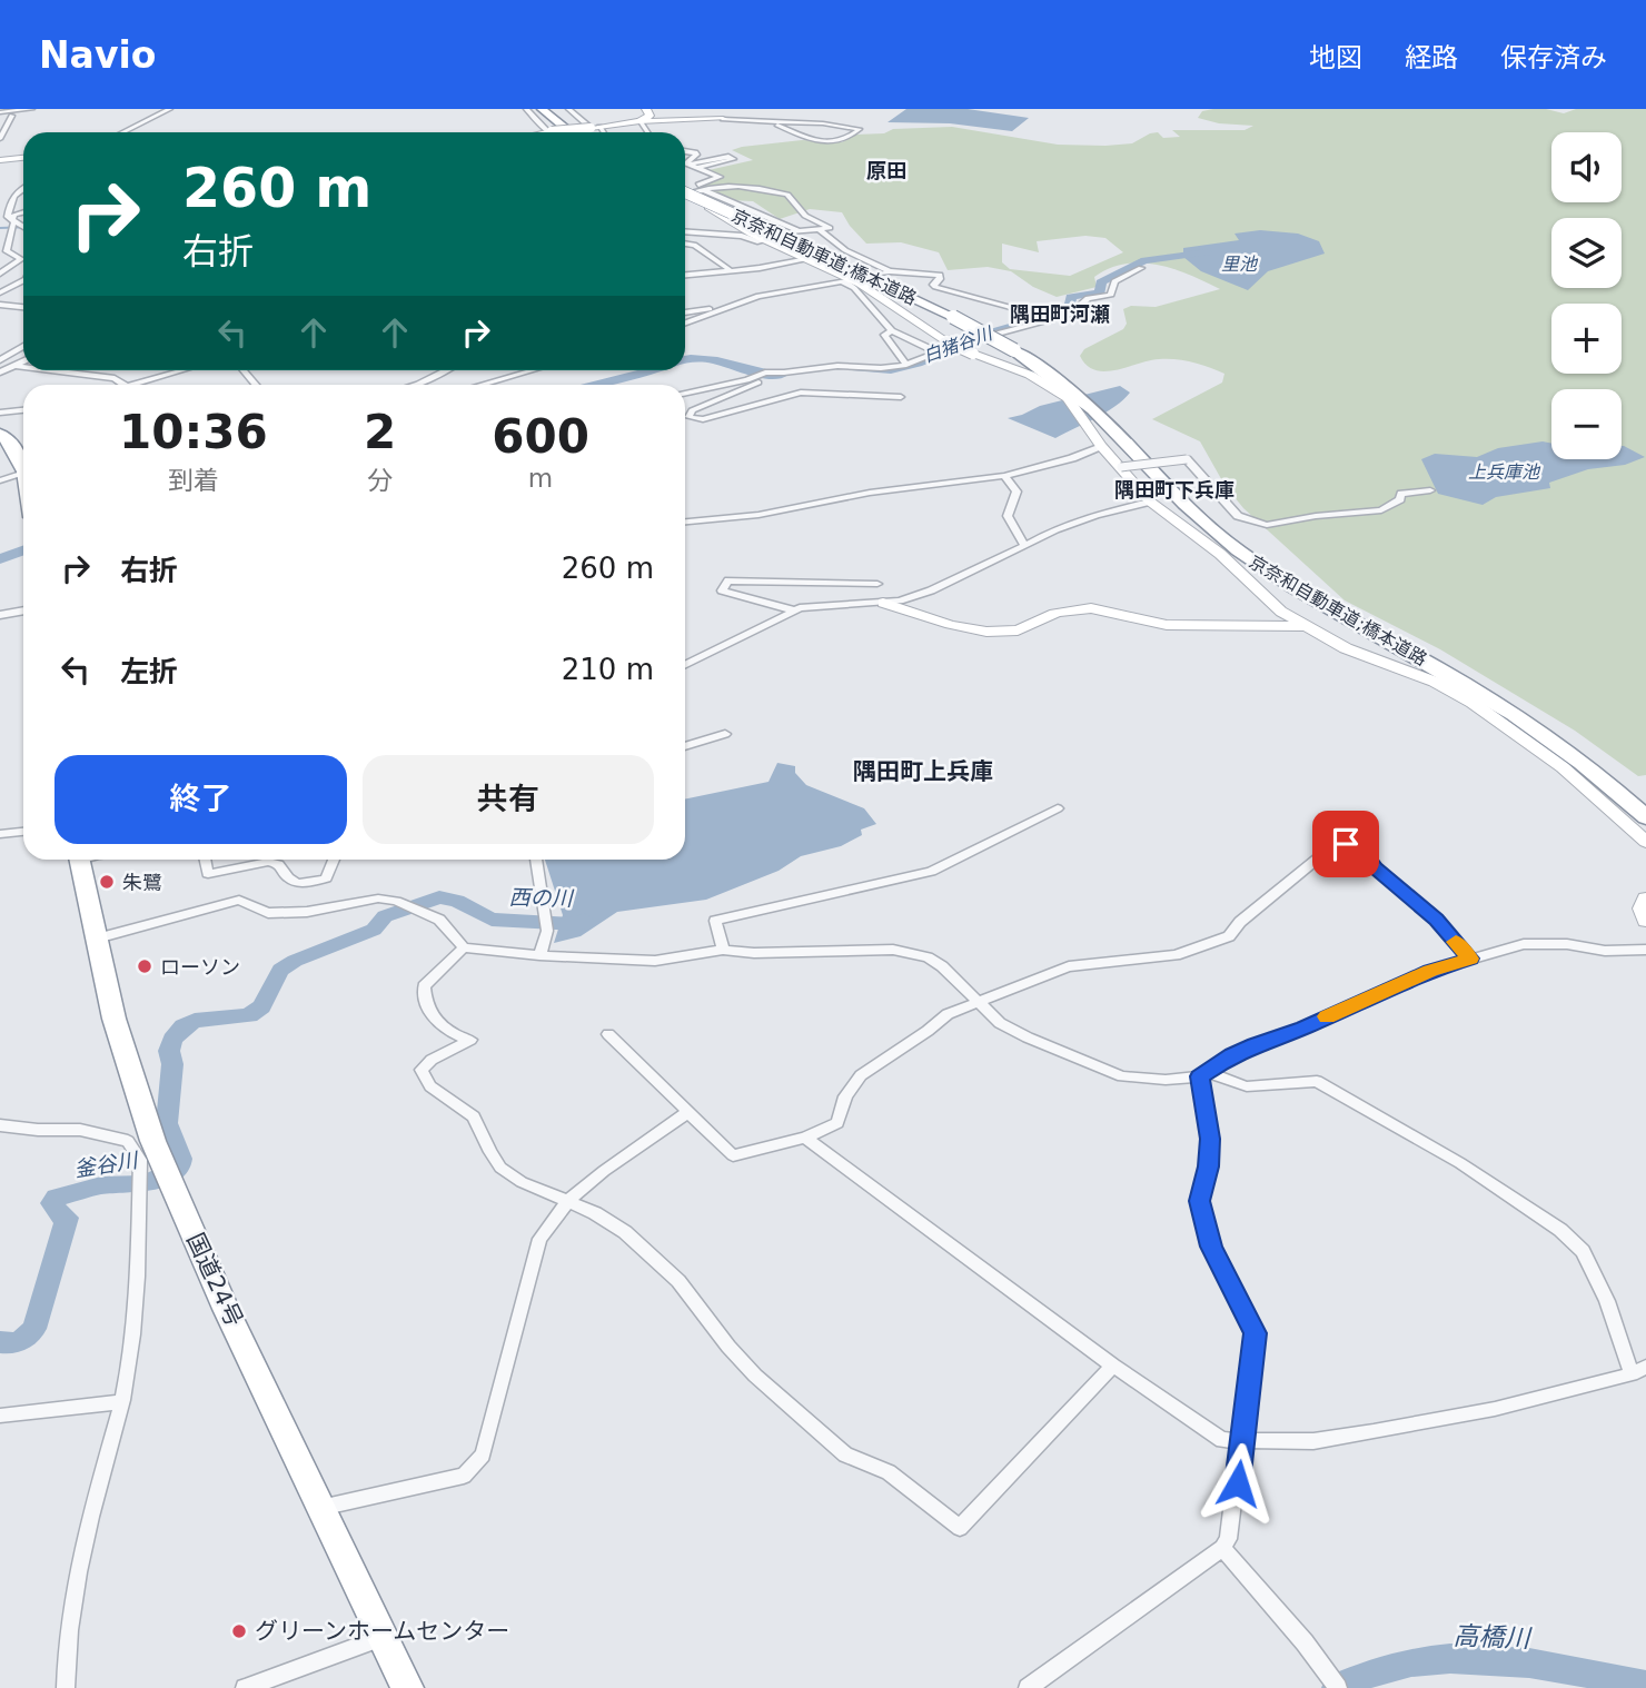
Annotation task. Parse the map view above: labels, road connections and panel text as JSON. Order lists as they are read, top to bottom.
{
  "streets": {
    "highway": ["京奈和自動車道;橋本道路", "国道24号"]
  },
  "districts": [
    "原田",
    "隅田町河瀬",
    "隅田町下兵庫",
    "隅田町上兵庫"
  ],
  "water": [
    "里池",
    "白猪谷川",
    "上兵庫池",
    "西の川",
    "釜谷川",
    "高橋川"
  ],
  "places": ["朱鷺", "ローソン", "グリーンホームセンター"],
  "page": {
    "header": "Navio",
    "nav": ["地図", "経路", "保存済み"],
    "map_buttons": ["+", "−"],
    "turn": ["260 m", "右折"],
    "eta": [
      "10:36",
      "到着",
      "2",
      "分",
      "600",
      "m"
    ],
    "list": [
      {
        "name": "右折",
        "value": "260 m"
      },
      {
        "name": "左折",
        "value": "210 m"
      }
    ],
    "buttons": ["終了", "共有"]
  }
}
